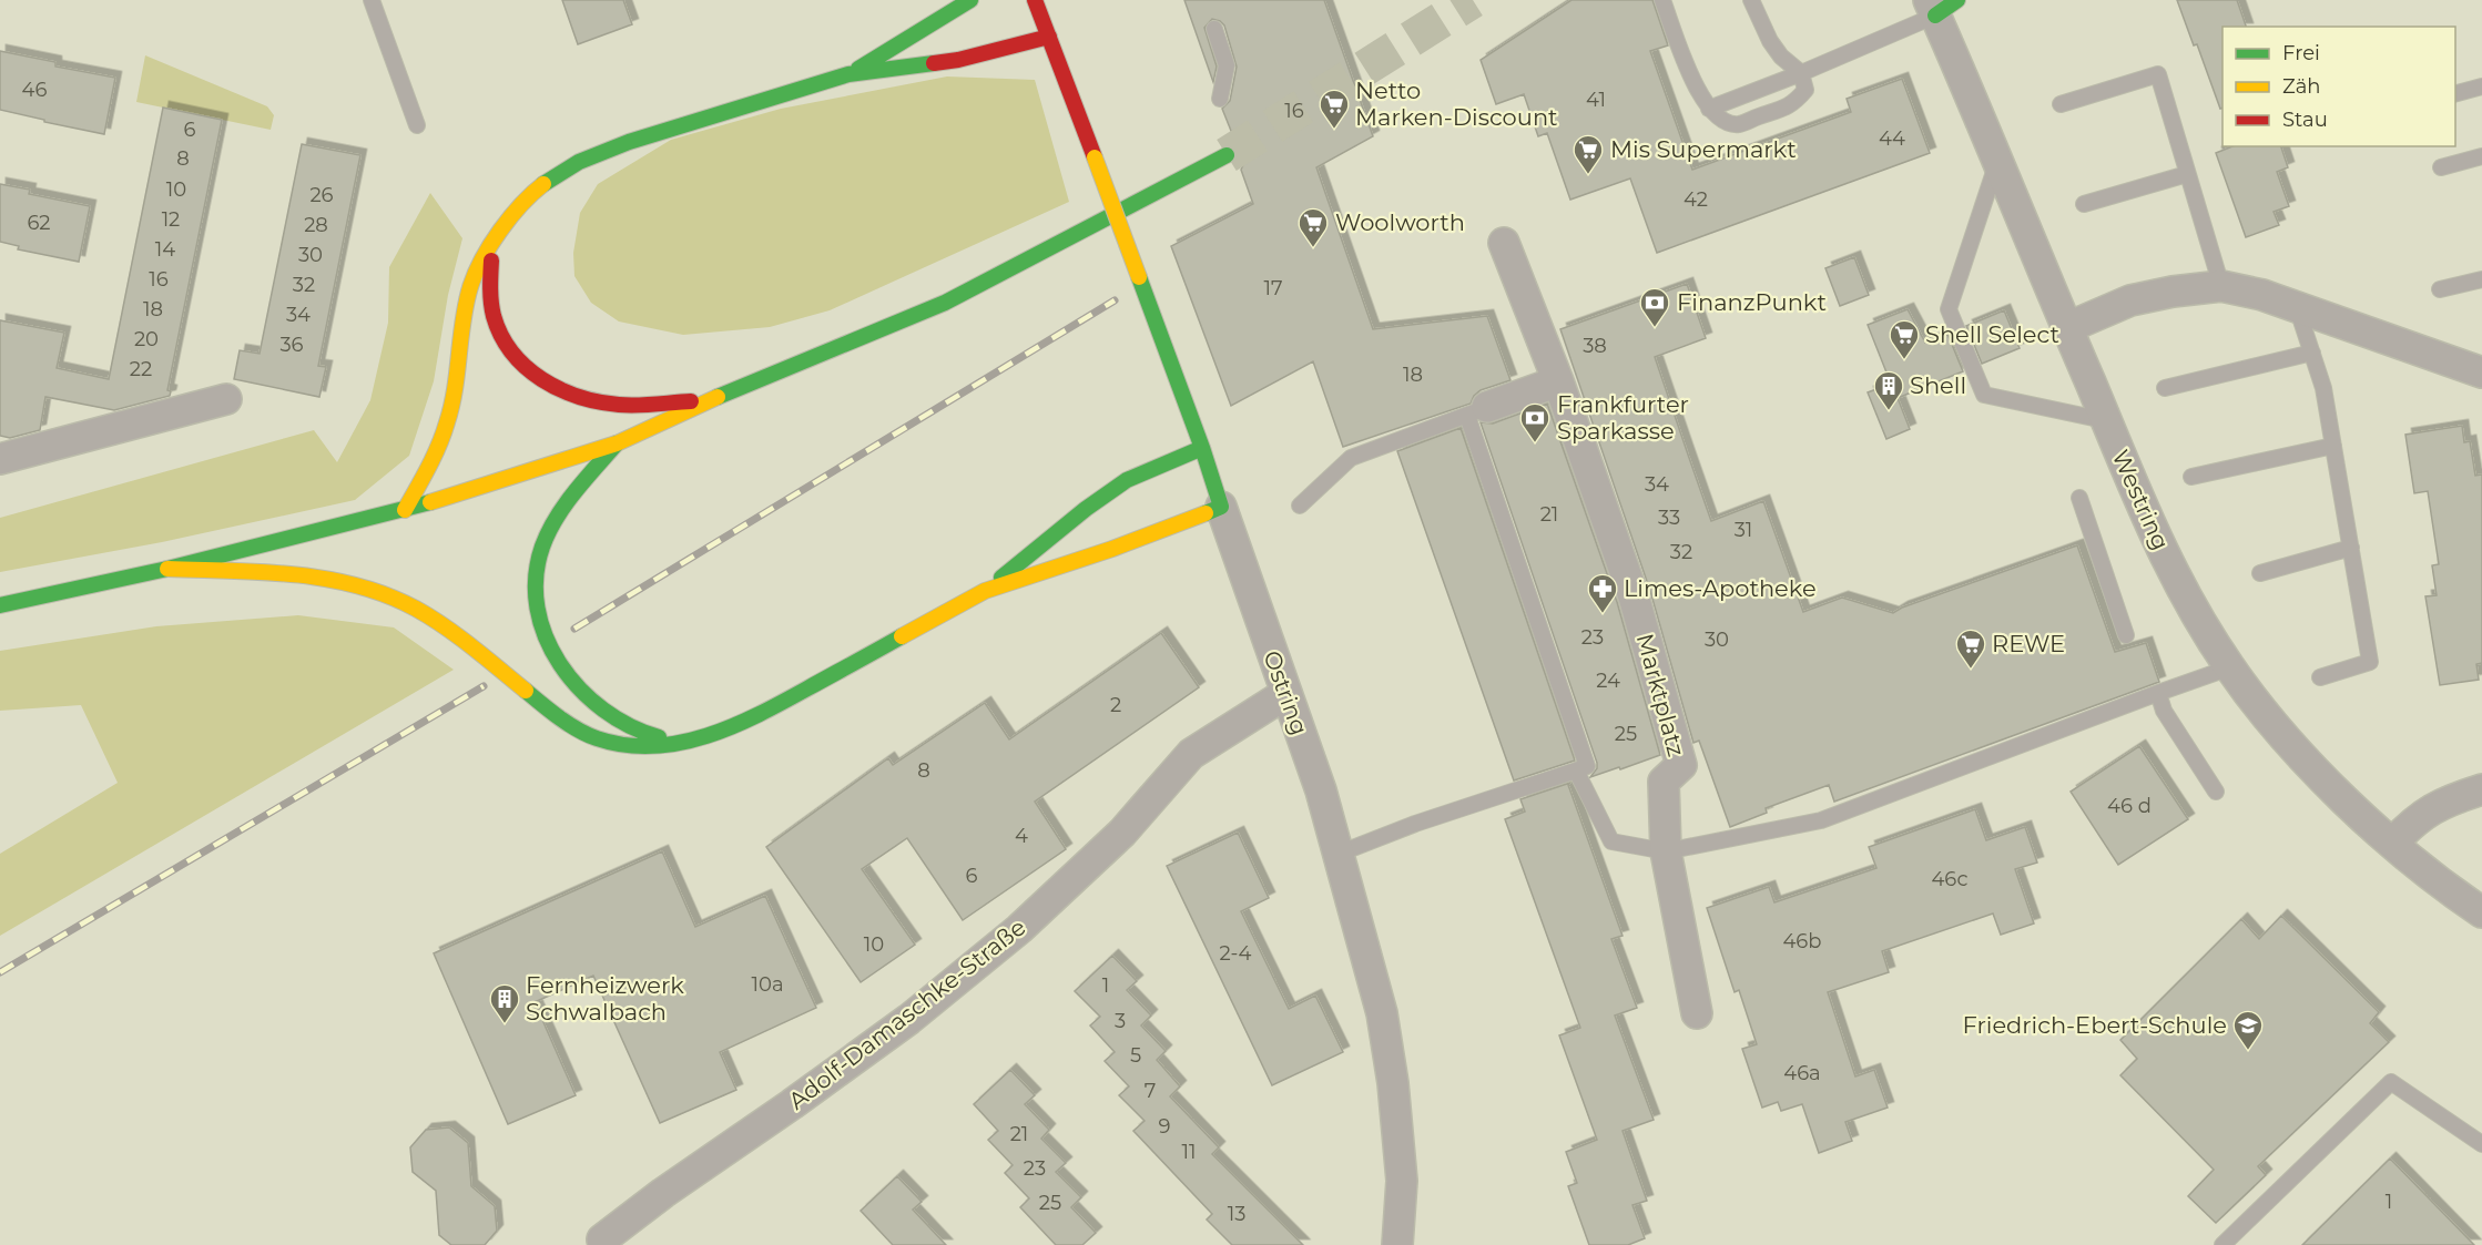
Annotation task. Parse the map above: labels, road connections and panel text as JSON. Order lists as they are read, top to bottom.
{
  "streets": {
    "main road": ["Ostring"],
    "street": ["Westring", "Marktplatz", "Adolf-Damaschke-Straße"]
  },
  "crossings": [
    ["Ostring", "Adolf-Damaschke-Straße"]
  ],
  "places": {
    "supermarket": [
      "Netto Marken-Discount",
      "Mis Supermarkt",
      "Woolworth",
      "Shell Select",
      "REWE"
    ],
    "bank": ["FinanzPunkt", "Frankfurter Sparkasse"],
    "building": ["Shell", "Fernheizwerk Schwalbach"],
    "pharmacy": ["Limes-Apotheke"],
    "school or university": ["Friedrich-Ebert-Schule"]
  },
  "house_numbers": [
    "46",
    "41",
    "16",
    "6",
    "44",
    "8",
    "10",
    "26",
    "42",
    "12",
    "62",
    "28",
    "14",
    "30",
    "16",
    "32",
    "17",
    "18",
    "34",
    "20",
    "36",
    "38",
    "22",
    "18",
    "34",
    "21",
    "33",
    "31",
    "32",
    "23",
    "30",
    "24",
    "2",
    "25",
    "8",
    "46 d",
    "4",
    "6",
    "46c",
    "46b",
    "10",
    "2-4",
    "10a",
    "1",
    "3",
    "5",
    "46a",
    "7",
    "9",
    "21",
    "11",
    "23",
    "1",
    "25",
    "13"
  ],
  "legend": ["Frei", "Zäh", "Stau"]
}
